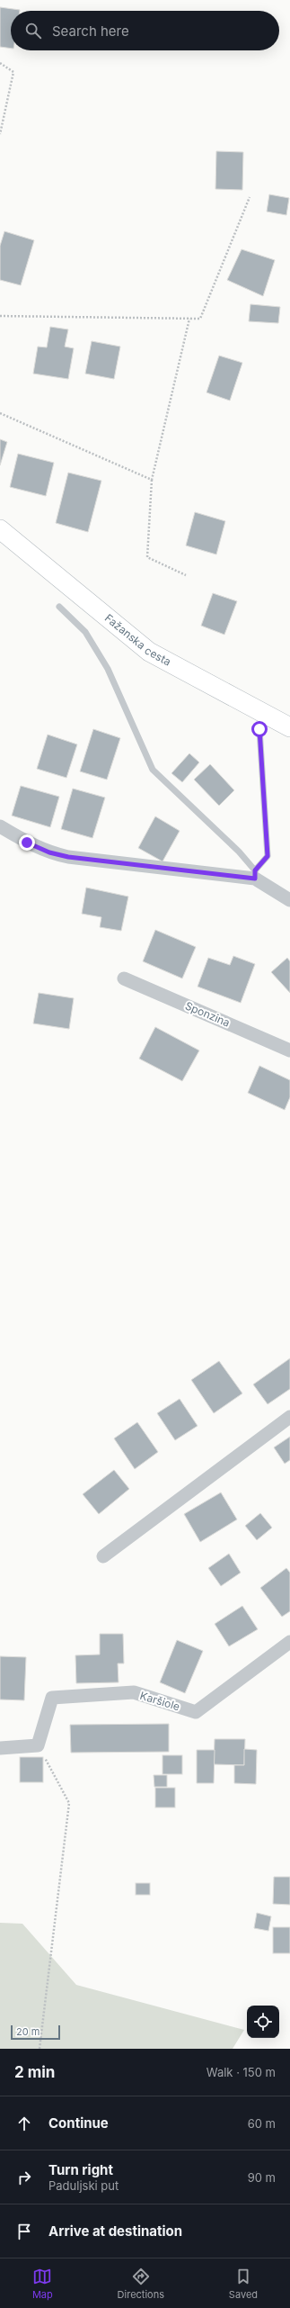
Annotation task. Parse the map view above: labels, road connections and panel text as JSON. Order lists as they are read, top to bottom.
{
  "streets": {
    "main road": ["Fažanska cesta"],
    "street": ["Sponzina", "Karšiole"]
  },
  "scale_bar": "20 m",
  "page": {
    "search": "Search here",
    "scale": "20 m",
    "heading": ["2 min", "Walk · 150 m"],
    "list": [
      ["Continue", "60 m"],
      ["Turn right", "Paduljski put", "90 m"],
      "Arrive at destination"
    ],
    "nav": ["Map", "Directions", "Saved"]
  }
}
